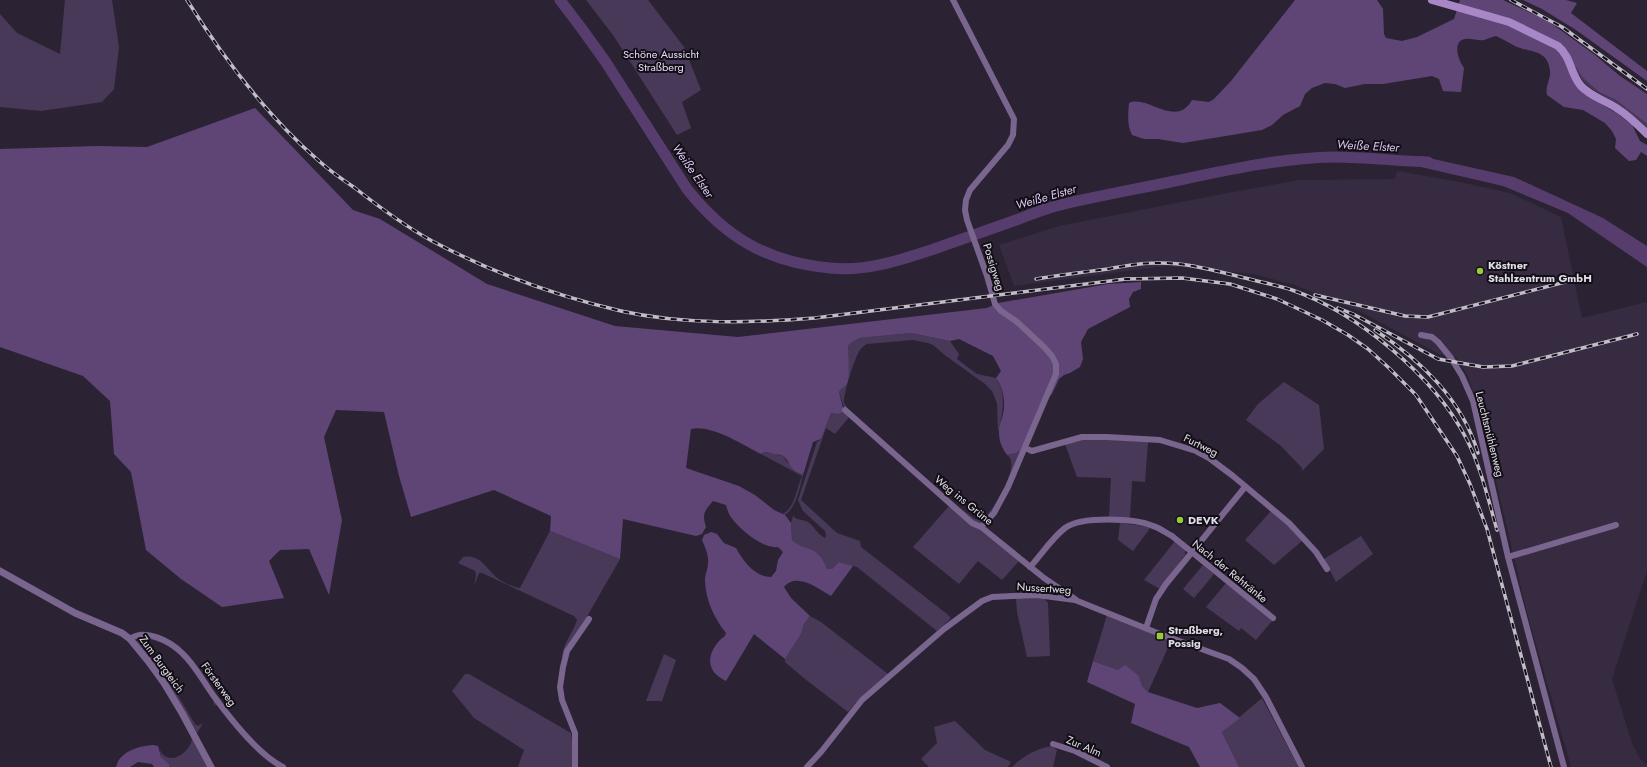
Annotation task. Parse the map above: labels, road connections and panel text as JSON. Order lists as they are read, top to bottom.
{
  "streets": {
    "street": [
      "Possigweg",
      "Leuchtsmühlenweg",
      "Furtweg",
      "Weg ins Grüne",
      "Nach der Rehtränke",
      "Nussertweg",
      "Zum Burgteich",
      "Försterweg",
      "Zur Alm"
    ]
  },
  "crossings": [
    ["Possigweg", "Furtweg"],
    ["Possigweg", "Weg ins Grüne"],
    ["Weg ins Grüne", "Nach der Rehtränke"],
    ["Weg ins Grüne", "Nussertweg"],
    ["Zum Burgteich", "Försterweg"]
  ],
  "water": ["Weiße Elster"],
  "parks": ["Schöne Aussicht Straßberg"],
  "places": {
    "other": ["Köstner Stahlzentrum GmbH", "DEVK"],
    "transit": ["Straßberg, Possig"]
  }
}
